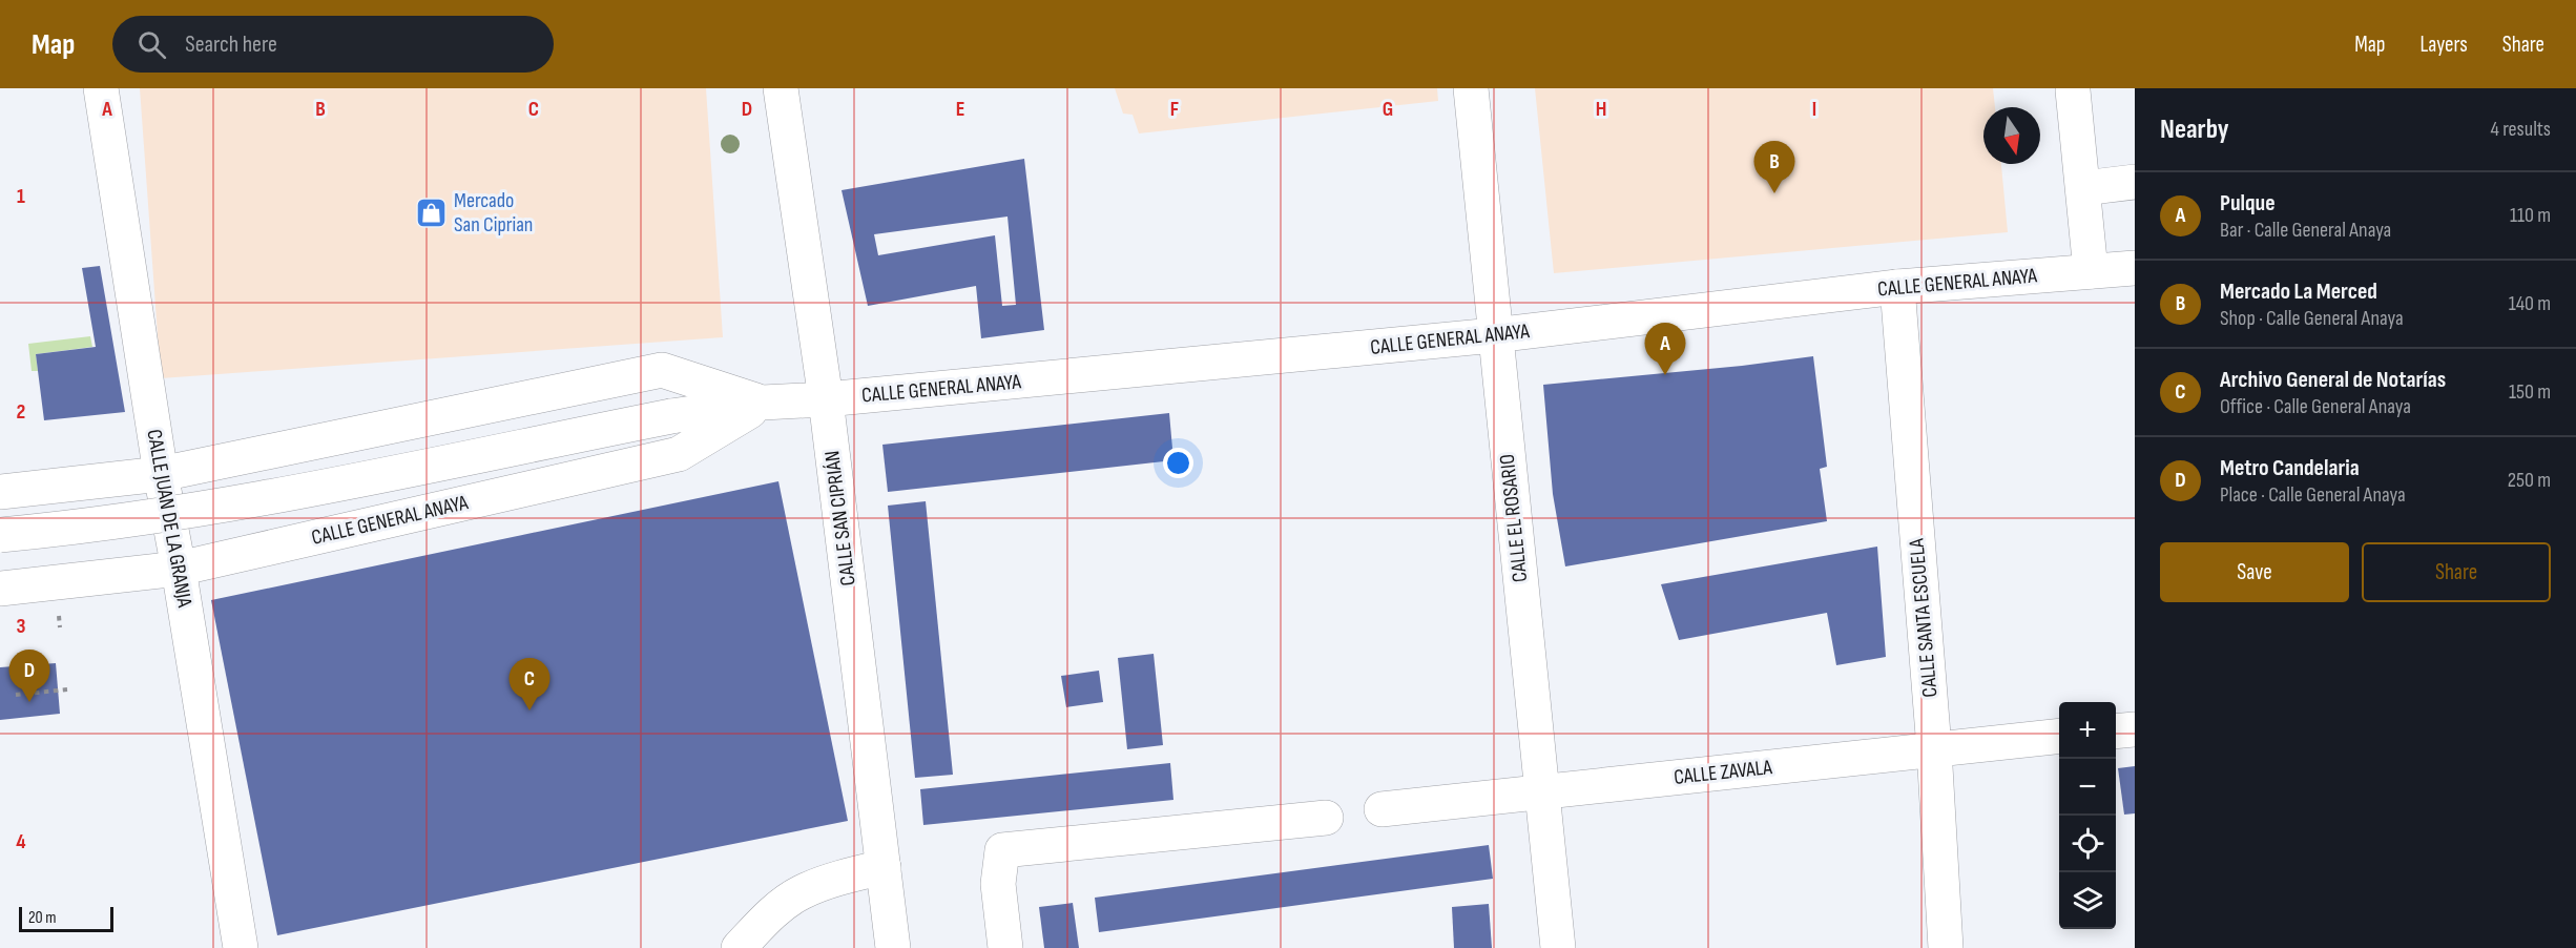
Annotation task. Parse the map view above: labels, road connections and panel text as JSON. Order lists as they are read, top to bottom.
{
  "streets": {
    "street": [
      "CALLE GENERAL ANAYA",
      "CALLE JUAN DE LA GRANJA",
      "CALLE SAN CIPRIÁN",
      "CALLE EL ROSARIO",
      "CALLE SANTA ESCUELA",
      "CALLE ZAVALA"
    ]
  },
  "crossings": [
    ["CALLE GENERAL ANAYA", "CALLE JUAN DE LA GRANJA"],
    ["CALLE GENERAL ANAYA", "CALLE SAN CIPRIÁN"],
    ["CALLE GENERAL ANAYA", "CALLE EL ROSARIO"],
    ["CALLE GENERAL ANAYA", "CALLE SANTA ESCUELA"],
    ["CALLE EL ROSARIO", "CALLE ZAVALA"],
    ["CALLE SANTA ESCUELA", "CALLE ZAVALA"]
  ],
  "places": {
    "shop": ["Mercado San Ciprian"]
  },
  "scale_bar": "20 m",
  "north": "bottom",
  "page": {
    "header": "Map",
    "search": "Search here",
    "nav": ["Map", "Layers", "Share"],
    "heading": ["Nearby", "4 results"],
    "pins": [
      "B",
      "A",
      "D",
      "C"
    ],
    "list": [
      {
        "mark": "A",
        "name": "Pulque",
        "note": "Bar · Calle General Anaya",
        "value": "110 m"
      },
      {
        "mark": "B",
        "name": "Mercado La Merced",
        "note": "Shop · Calle General Anaya",
        "value": "140 m"
      },
      {
        "mark": "C",
        "name": "Archivo General de Notarías",
        "note": "Office · Calle General Anaya",
        "value": "150 m"
      },
      {
        "mark": "D",
        "name": "Metro Candelaria",
        "note": "Place · Calle General Anaya",
        "value": "250 m"
      }
    ],
    "buttons": ["Save", "Share"],
    "map_buttons": ["+", "−"],
    "scale": "20 m"
  },
  "grid": {
    "columns": [
      "A",
      "B",
      "C",
      "D",
      "E",
      "F",
      "G",
      "H",
      "I"
    ],
    "rows": [
      "1",
      "2",
      "3",
      "4"
    ]
  }
}
